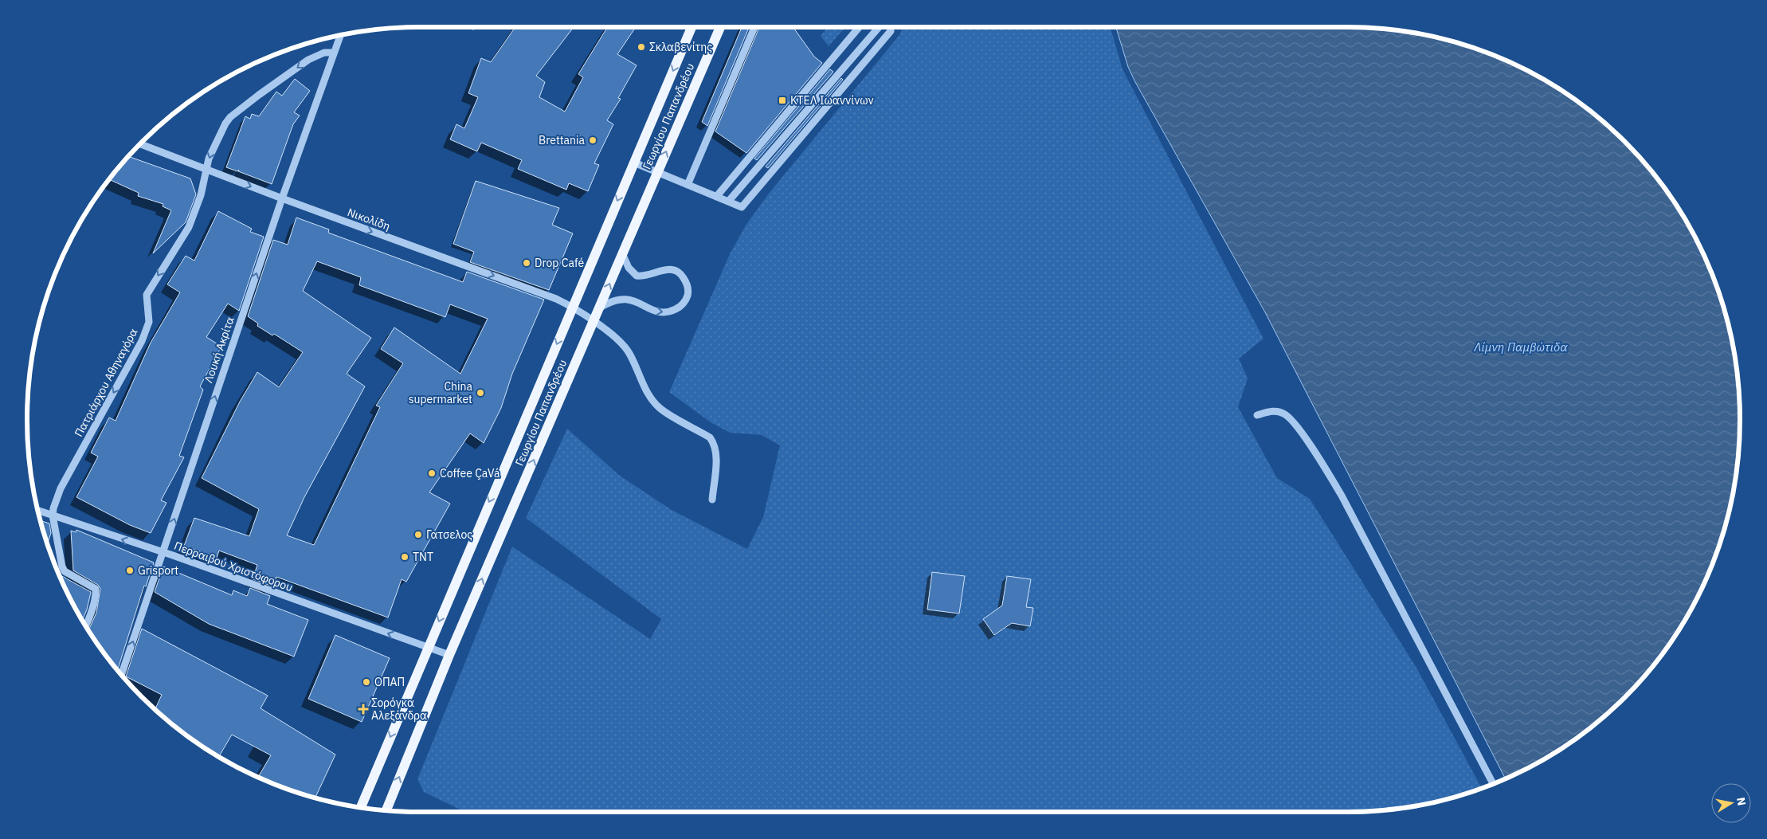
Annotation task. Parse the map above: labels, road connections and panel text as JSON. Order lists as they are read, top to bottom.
{
  "streets": {
    "main road": ["Γεωργίου Παπανδρέου"],
    "street": [
      "Νικολίδη",
      "Λουκή Ακρίτα",
      "Πατριάρχου Αθηναγόρα",
      "Περραιβού Χριστόφορου"
    ]
  },
  "crossings": [
    ["Γεωργίου Παπανδρέου", "Νικολίδη"],
    ["Γεωργίου Παπανδρέου", "Περραιβού Χριστόφορου"],
    ["Νικολίδη", "Λουκή Ακρίτα"],
    ["Νικολίδη", "Πατριάρχου Αθηναγόρα"],
    ["Λουκή Ακρίτα", "Πατριάρχου Αθηναγόρα"],
    ["Λουκή Ακρίτα", "Περραιβού Χριστόφορου"],
    ["Πατριάρχου Αθηναγόρα", "Περραιβού Χριστόφορου"]
  ],
  "one_way": [
    "Νικολίδη",
    "Λουκή Ακρίτα",
    "Πατριάρχου Αθηναγόρα",
    "Περραιβού Χριστόφορου"
  ],
  "water": ["Λίμνη Παμβώτιδα"],
  "places": {
    "other": [
      "Σκλαβενίτης",
      "Brettania",
      "Drop Café",
      "China supermarket",
      "Coffee ÇaVá",
      "Γατσελος",
      "TNT",
      "Grisport",
      "ΟΠΑΠ"
    ],
    "transit": ["ΚΤΕΛ Ιωαννίνων"],
    "health": ["Σορόγκα Αλεξάνδρα"]
  },
  "north": "right"
}
